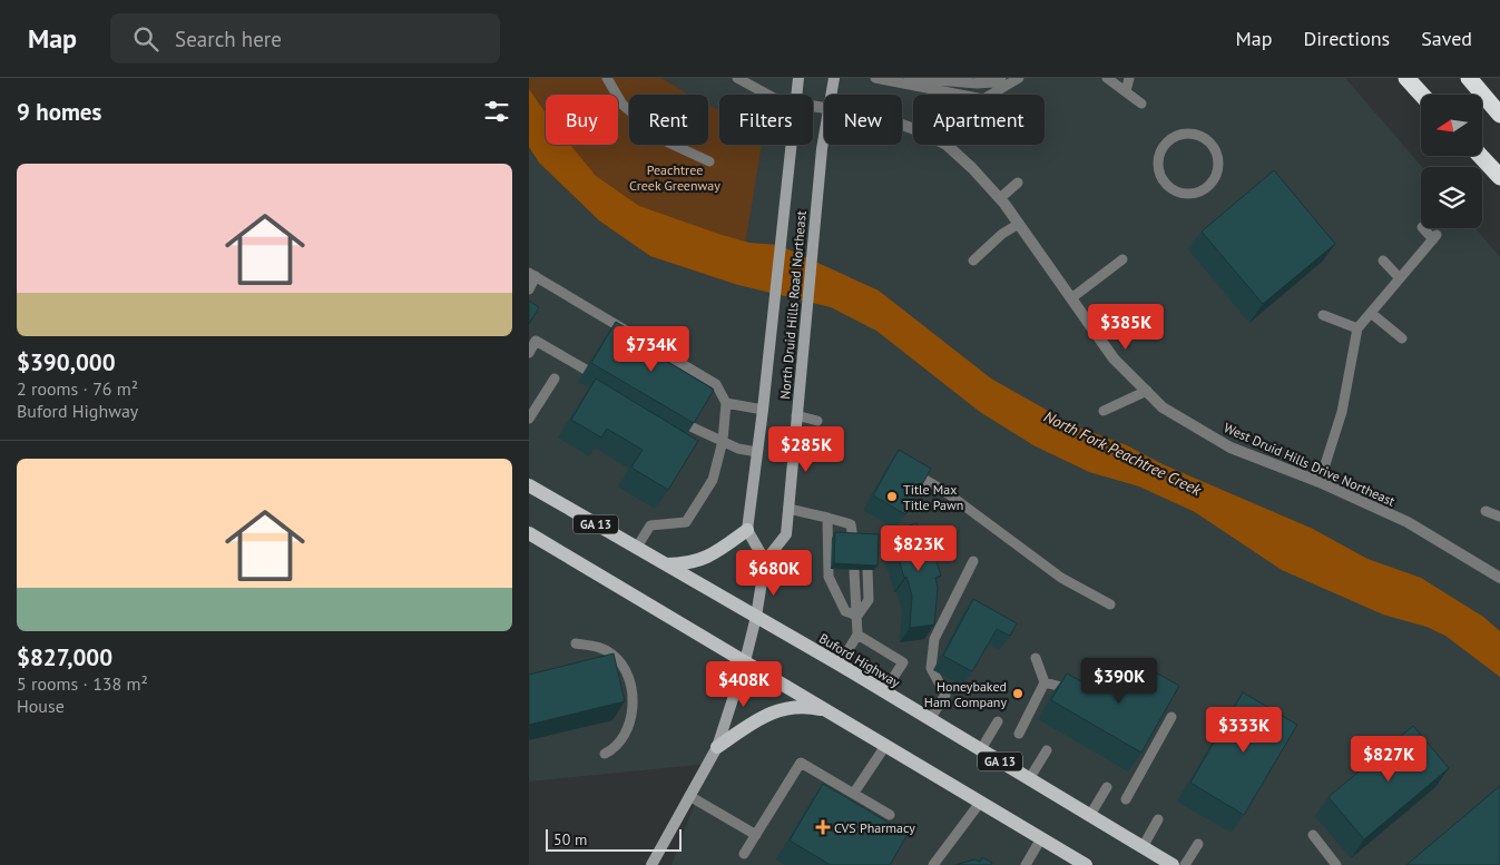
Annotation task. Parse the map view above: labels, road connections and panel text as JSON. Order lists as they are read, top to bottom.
{
  "streets": {
    "main road": ["North Druid Hills Road Northeast", "GA 13", "Buford Highway"],
    "street": ["West Druid Hills Drive Northeast"]
  },
  "crossings": [
    ["North Druid Hills Road Northeast", "Buford Highway"]
  ],
  "water": ["North Fork Peachtree Creek"],
  "parks": ["Peachtree Creek Greenway"],
  "places": {
    "other": ["Title Max Title Pawn", "Honeybaked Ham Company"],
    "health": ["CVS Pharmacy"]
  },
  "scale_bar": "50 m",
  "north": "left",
  "page": {
    "header": "Map",
    "search": "Search here",
    "nav": ["Map", "Directions", "Saved"],
    "heading": "9 homes",
    "chip": [
      "Buy",
      "Rent",
      "Filters",
      "New",
      "Apartment"
    ],
    "list": [
      {
        "name": "$390,000",
        "note": "2 rooms · 76 m² · Buford Highway"
      },
      {
        "name": "$827,000",
        "note": "5 rooms · 138 m² · House"
      }
    ],
    "price": [
      "$385K",
      "$734K",
      "$285K",
      "$823K",
      "$680K",
      "$390K",
      "$408K",
      "$333K",
      "$827K"
    ],
    "scale": "50 m"
  }
}
